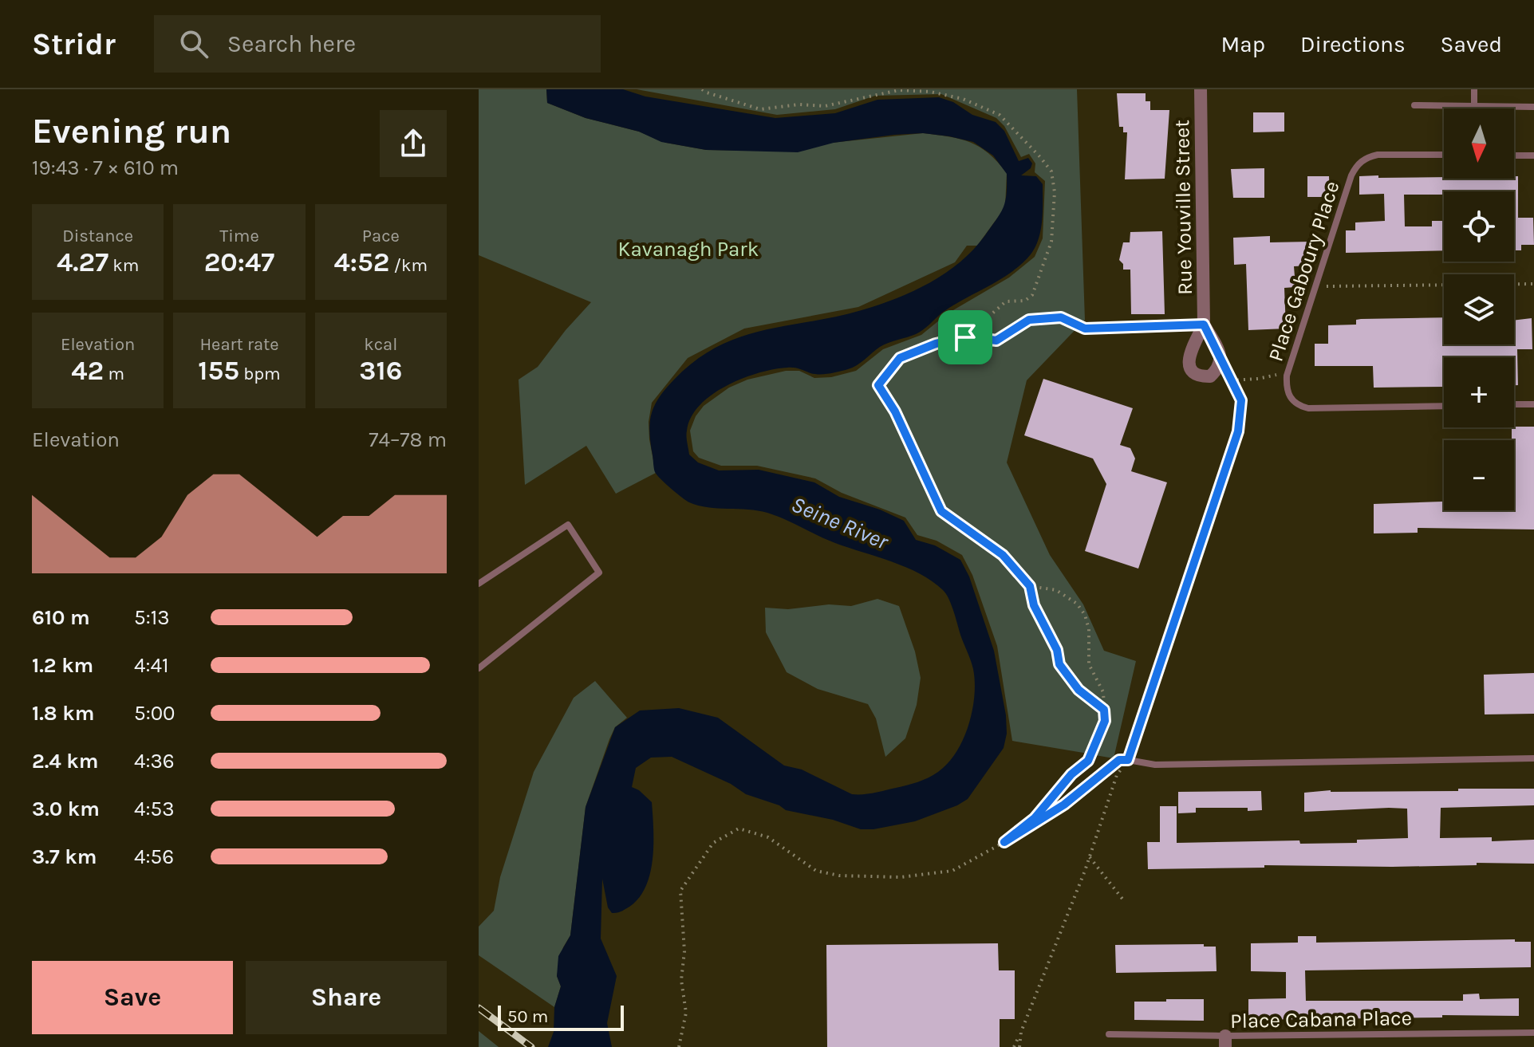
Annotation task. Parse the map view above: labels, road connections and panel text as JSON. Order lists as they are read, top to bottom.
{
  "streets": {
    "street": ["Rue Youville Street"],
    "lane": ["Place Gaboury Place", "Place Cabana Place"]
  },
  "water": ["Seine River"],
  "parks": ["Kavanagh Park"],
  "scale_bar": "50 m",
  "north": "bottom",
  "page": {
    "header": "Stridr",
    "search": "Search here",
    "nav": ["Map", "Directions", "Saved"],
    "heading": ["Evening run", "19:43 · 7 × 610 m"],
    "map_buttons": ["+", "−"],
    "stats": [
      ["Distance", "4.27 km"],
      ["Time", "20:47"],
      ["Pace", "4:52 /km"],
      ["Elevation", "42 m"],
      ["Heart rate", "155 bpm"],
      ["kcal", "316"]
    ],
    "chart": ["Elevation", "74–78 m"],
    "list": [
      {
        "name": "610 m",
        "note": "5:13"
      },
      {
        "name": "1.2 km",
        "note": "4:41"
      },
      {
        "name": "1.8 km",
        "note": "5:00"
      },
      {
        "name": "2.4 km",
        "note": "4:36"
      },
      {
        "name": "3.0 km",
        "note": "4:53"
      },
      {
        "name": "3.7 km",
        "note": "4:56"
      }
    ],
    "buttons": ["Save", "Share"],
    "scale": "50 m"
  }
}
